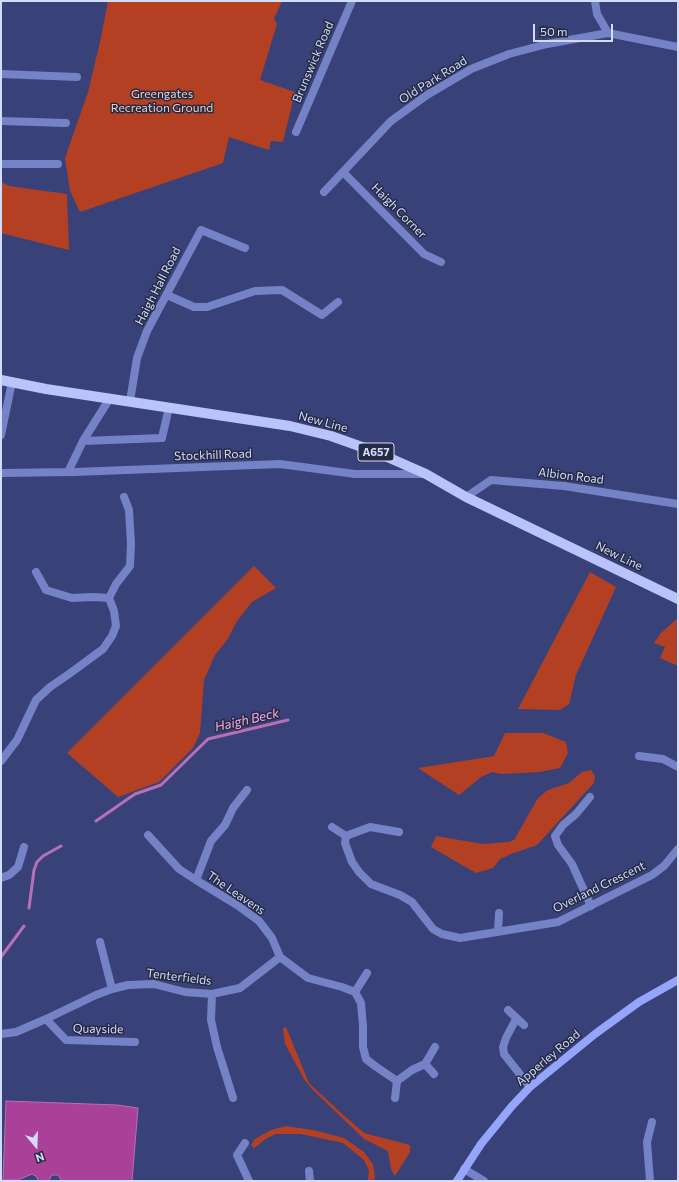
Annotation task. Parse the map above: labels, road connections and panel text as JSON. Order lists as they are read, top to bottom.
{
  "streets": {
    "main road": ["New Line", "A657"],
    "street": [
      "Brunswick Road",
      "Old Park Road",
      "Haigh Corner",
      "Haigh Hall Road",
      "Stockhill Road",
      "Albion Road",
      "Overland Crescent",
      "The Leavens",
      "Tenterfields",
      "Quayside",
      "Apperley Road"
    ]
  },
  "crossings": [
    ["Old Park Road", "Haigh Corner"],
    ["Haigh Hall Road", "New Line"],
    ["New Line", "Stockhill Road"],
    ["New Line", "Albion Road"],
    ["The Leavens", "Tenterfields"],
    ["Tenterfields", "Quayside"]
  ],
  "water": ["Haigh Beck"],
  "parks": ["Greengates Recreation Ground"],
  "scale_bar": "50 m",
  "north": "bottom"
}
